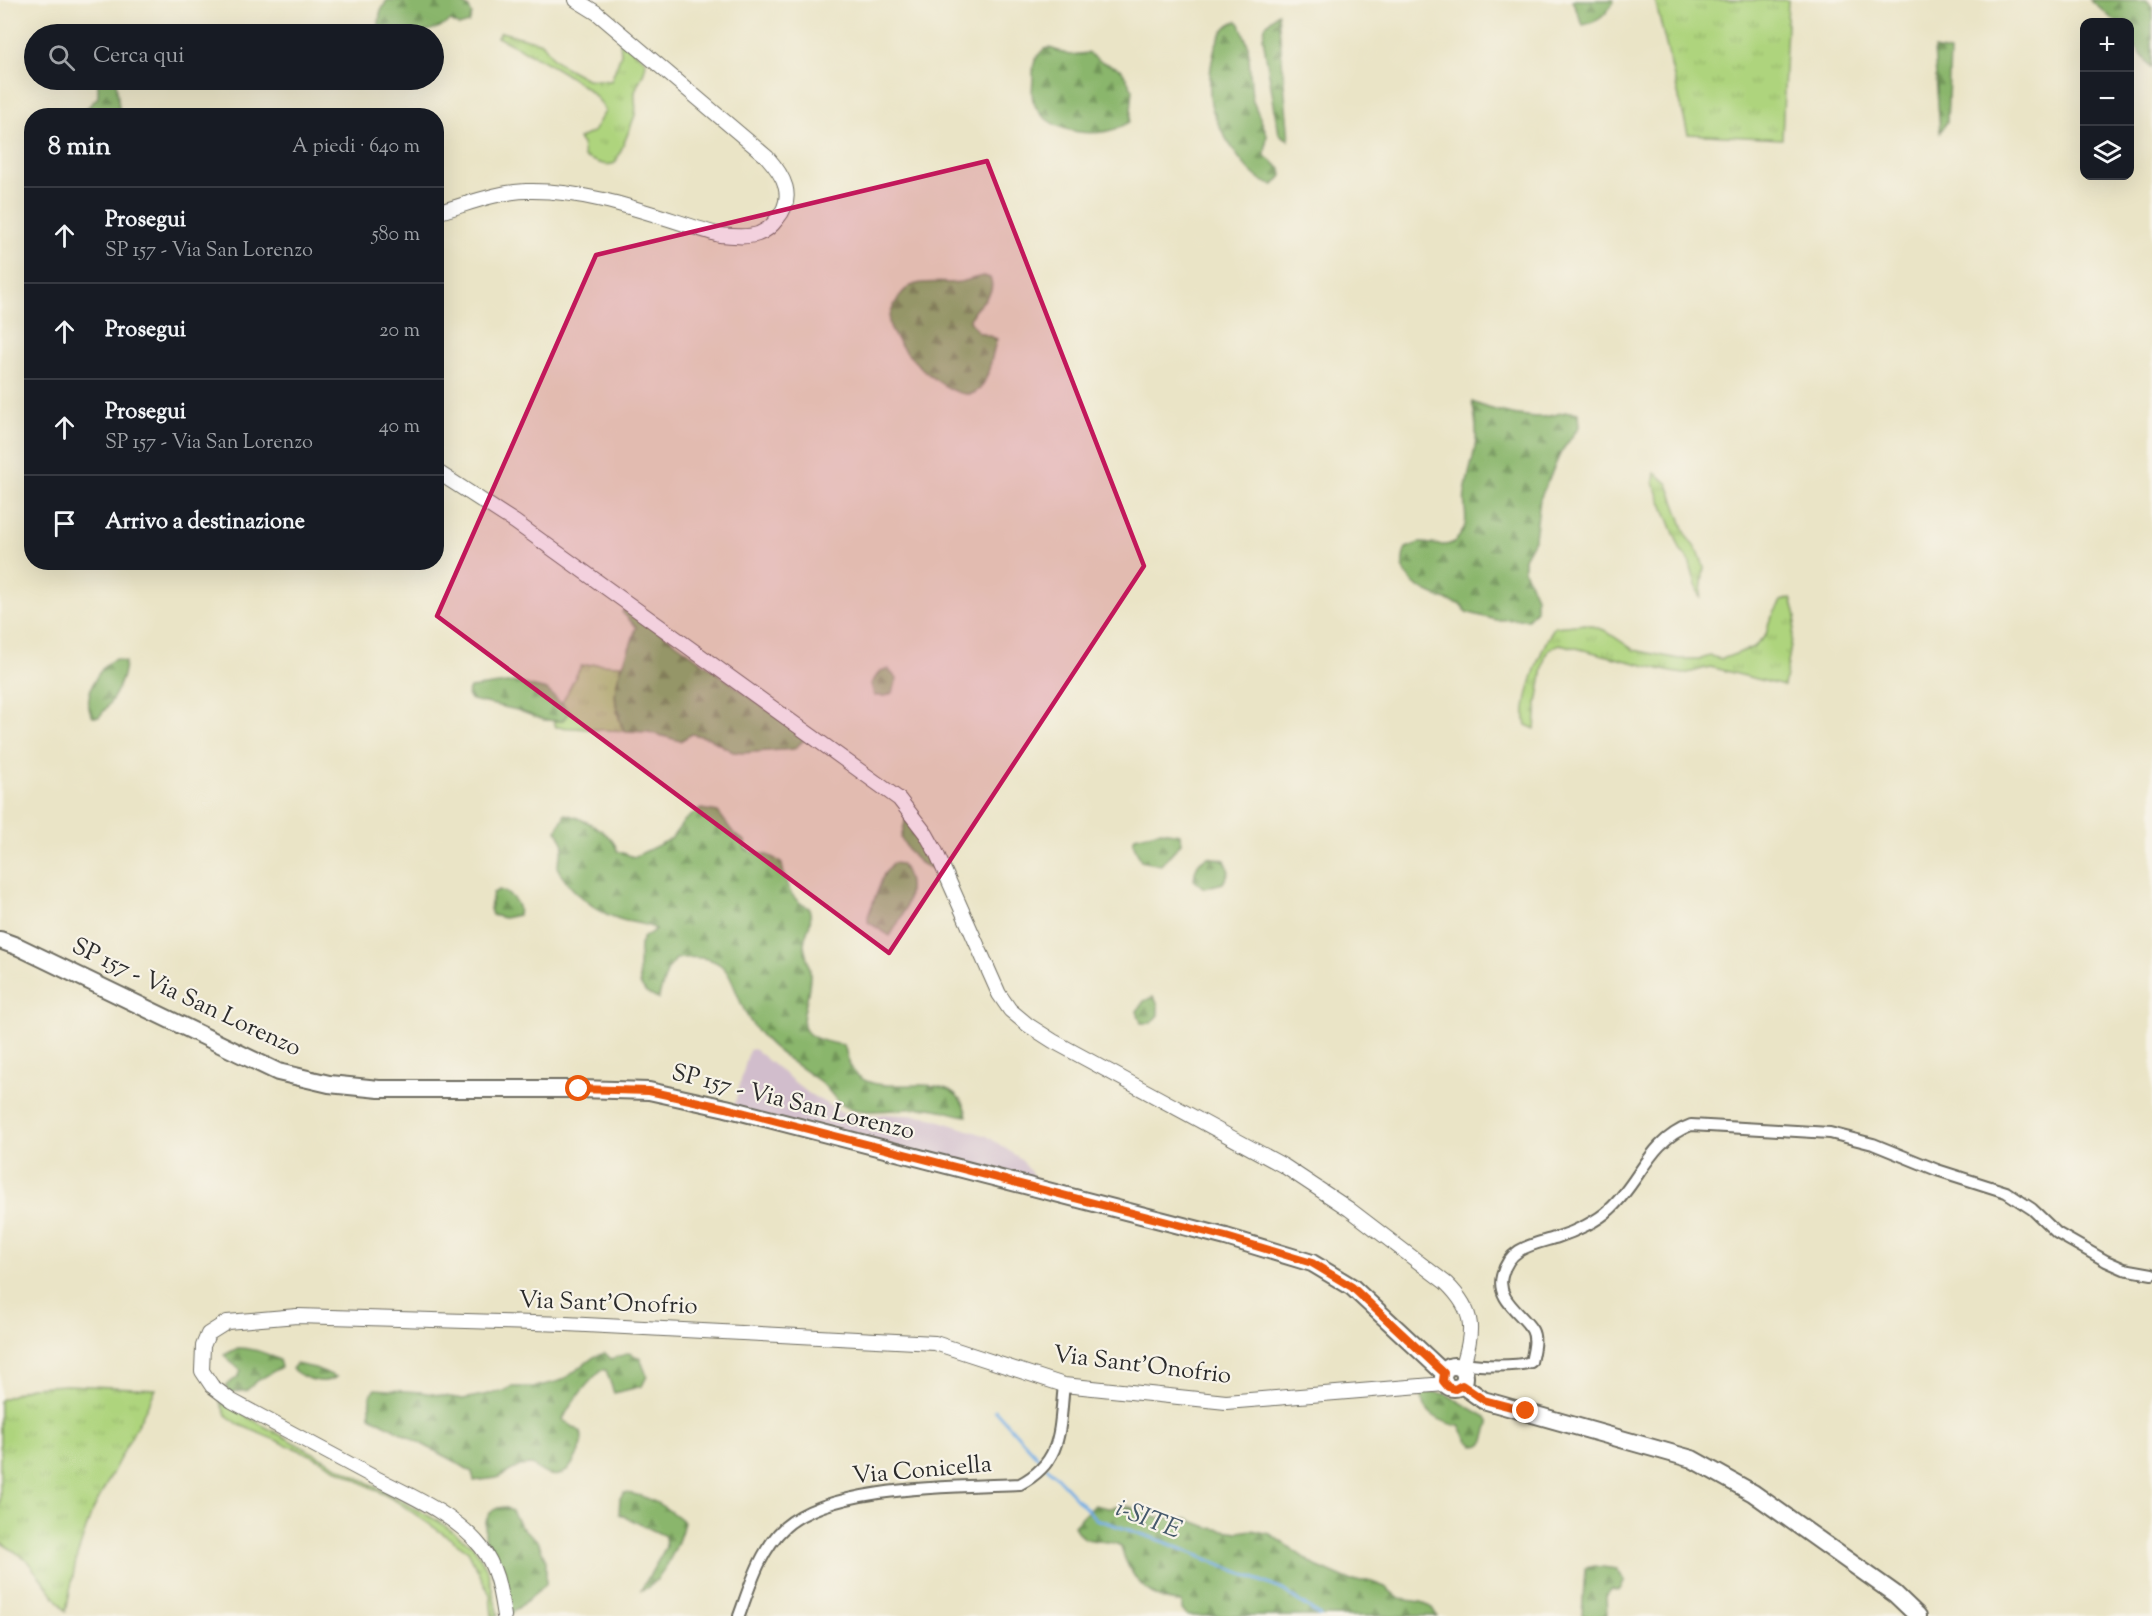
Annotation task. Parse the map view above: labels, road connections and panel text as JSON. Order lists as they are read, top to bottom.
{
  "streets": {
    "main road": ["SP 157 - Via San Lorenzo"],
    "street": ["Via Sant'Onofrio", "Via Conicella"]
  },
  "crossings": [
    ["SP 157 - Via San Lorenzo", "Via Sant'Onofrio"],
    ["Via Sant'Onofrio", "Via Conicella"]
  ],
  "water": ["i-SITE"],
  "page": {
    "map_buttons": ["+", "−"],
    "search": "Cerca qui",
    "heading": ["8 min", "A piedi · 640 m"],
    "list": [
      ["Prosegui", "SP 157 - Via San Lorenzo", "580 m"],
      ["Prosegui", "20 m"],
      ["Prosegui", "SP 157 - Via San Lorenzo", "40 m"],
      "Arrivo a destinazione"
    ]
  }
}
